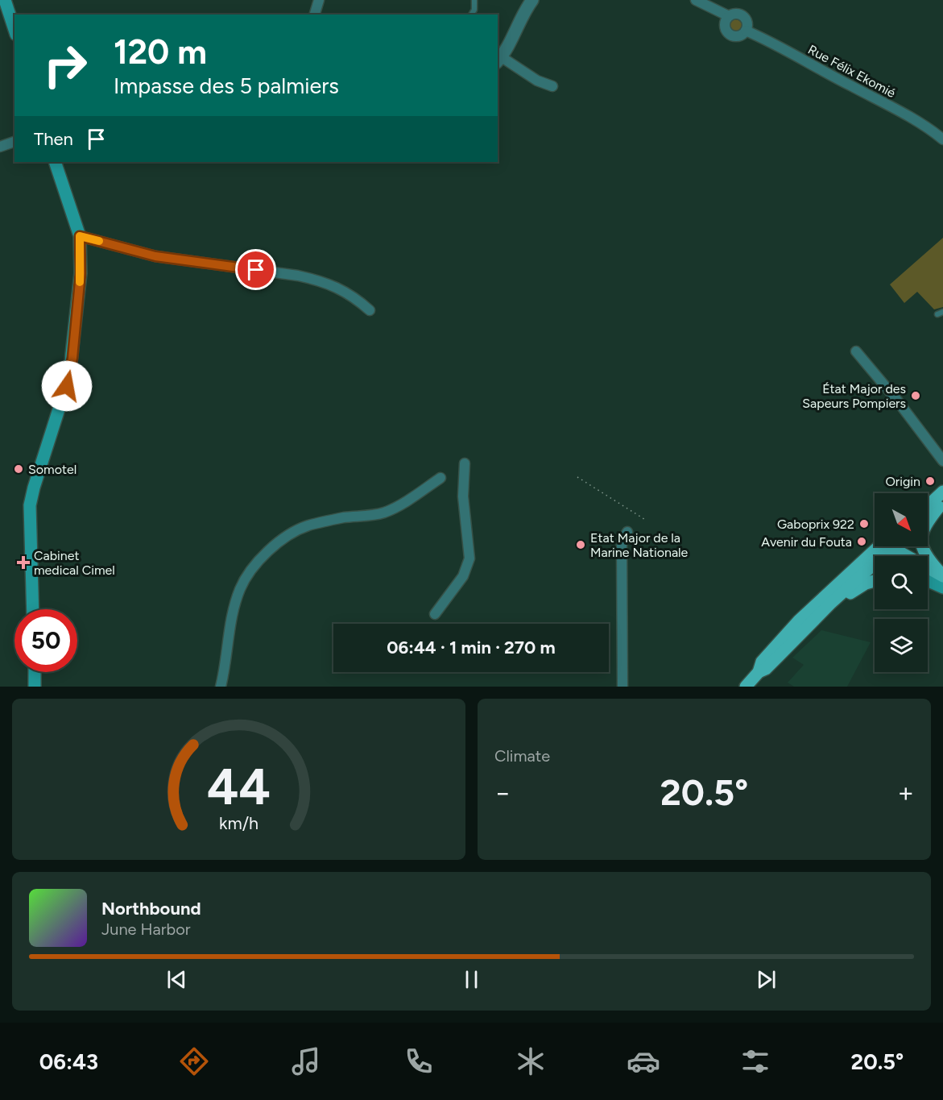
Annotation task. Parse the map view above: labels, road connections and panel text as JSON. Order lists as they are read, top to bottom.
{
  "streets": {
    "street": ["Rue Félix Ekomié"]
  },
  "places": {
    "other": [
      "État Major des Sapeurs Pompiers",
      "Somotel",
      "Origin",
      "Gaboprix 922",
      "Avenir du Fouta",
      "Etat Major de la Marine Nationale"
    ],
    "health": ["Cabinet medical Cimel"]
  },
  "north": "bottom right",
  "page": {
    "turn": ["120 m", "Impasse des 5 palmiers"],
    "then": "Then",
    "limit": "50",
    "trip": "06:44 · 1 min · 270 m",
    "tile": "Climate",
    "heat": ["−", "20.5°", "+"],
    "song": ["Northbound", "June Harbor"],
    "tabs": ["06:43", "20.5°"],
    "gauge": ["44", "km/h"]
  }
}
